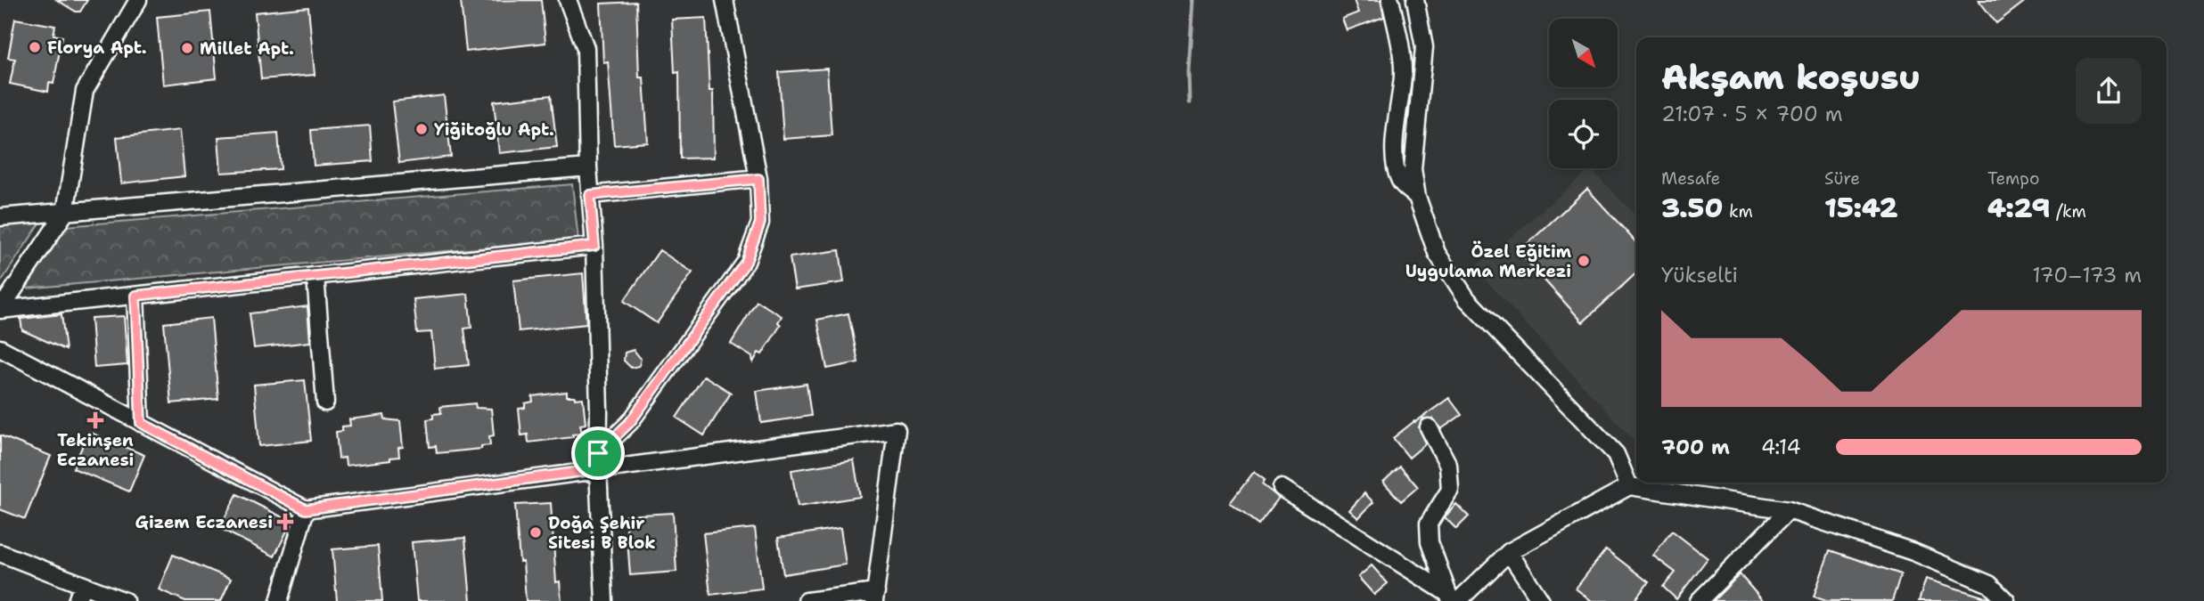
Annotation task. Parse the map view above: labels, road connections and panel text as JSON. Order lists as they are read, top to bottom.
{
  "places": {
    "other": [
      "Florya Apt.",
      "Millet Apt.",
      "Yiğitoğlu Apt.",
      "Özel Eğitim Uygulama Merkezi",
      "Doğa Şehir Sitesi B Blok"
    ],
    "health": ["Tekinşen Eczanesi", "Gizem Eczanesi"]
  },
  "north": "bottom right",
  "page": {
    "heading": ["Akşam koşusu", "21:07 · 5 × 700 m"],
    "stats": [
      ["Mesafe", "3.50 km"],
      ["Süre", "15:42"],
      ["Tempo", "4:29 /km"]
    ],
    "chart": ["Yükselti", "170–173 m"],
    "list": [
      {
        "name": "700 m",
        "note": "4:14"
      }
    ]
  }
}
